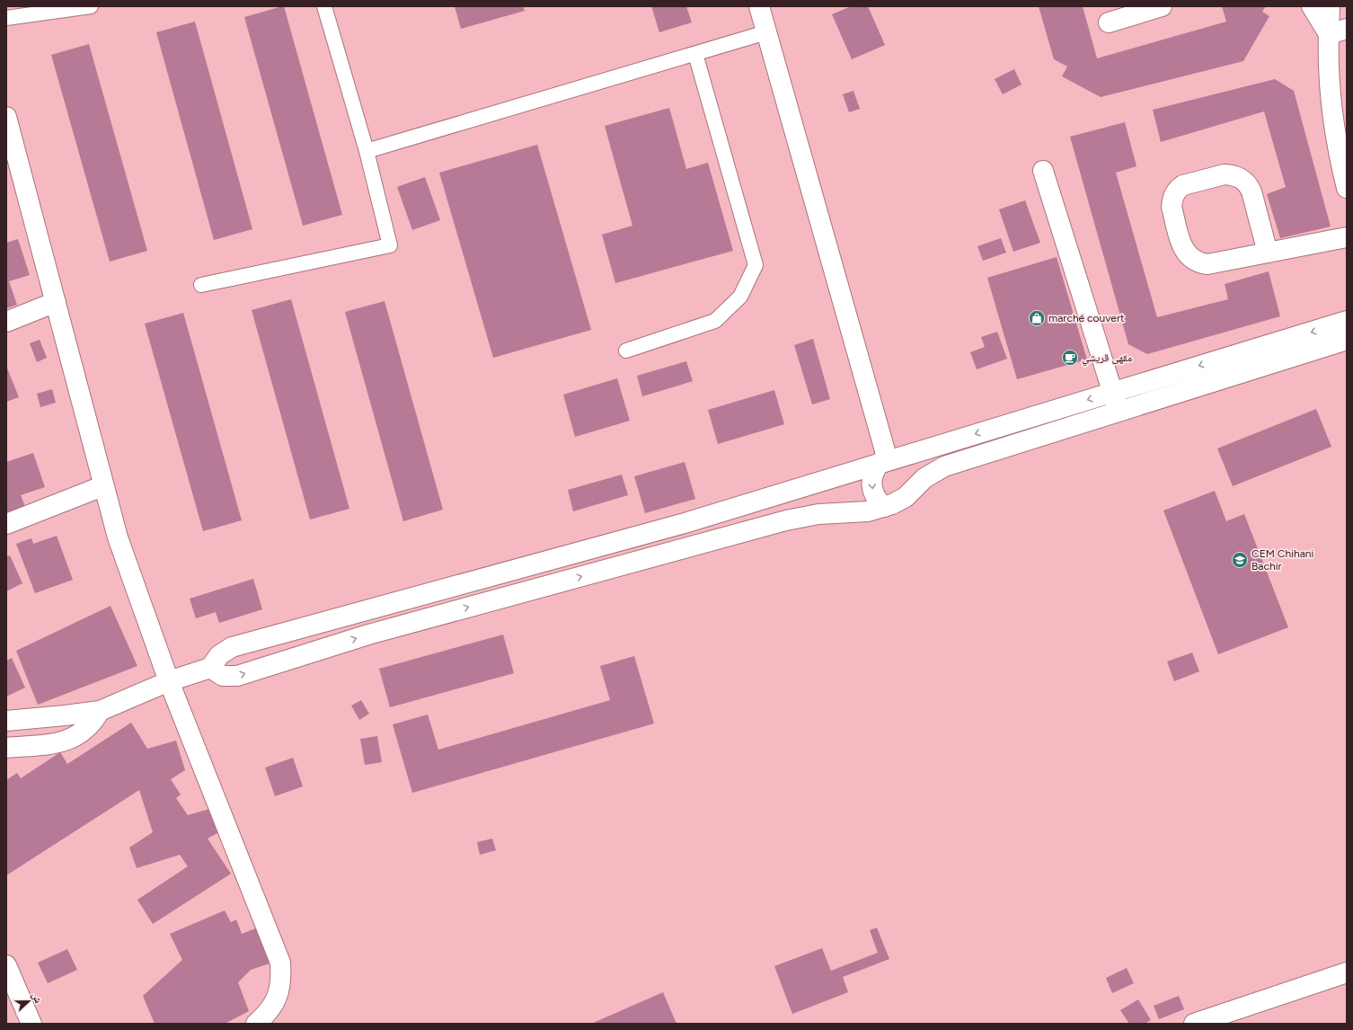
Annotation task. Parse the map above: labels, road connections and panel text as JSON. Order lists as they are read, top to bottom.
{
  "places": {
    "shop": ["marché couvert"],
    "cafe": ["مقهى قريشي"],
    "school or university": ["CEM Chihani Bachir"]
  },
  "north": "right"
}
